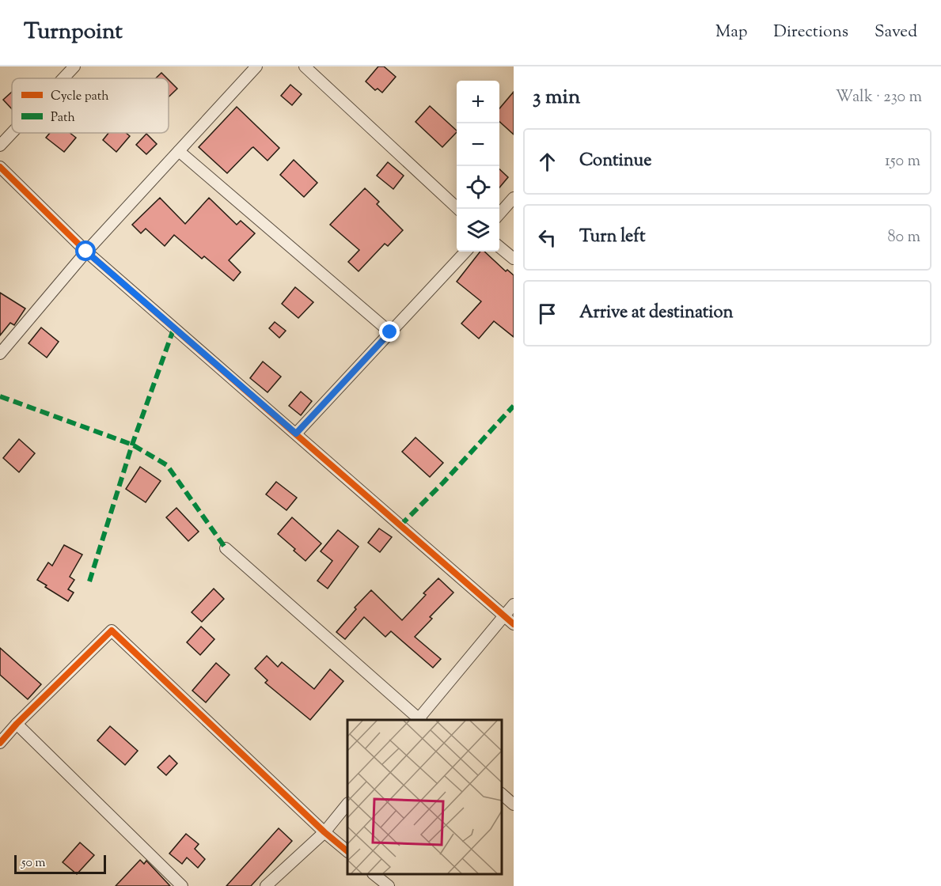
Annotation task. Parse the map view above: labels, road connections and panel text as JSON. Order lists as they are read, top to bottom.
{
  "legend": ["Cycle path", "Path"],
  "scale_bar": "50 m",
  "page": {
    "header": "Turnpoint",
    "nav": ["Map", "Directions", "Saved"],
    "heading": ["3 min", "Walk · 230 m"],
    "map_buttons": ["+", "−"],
    "list": [
      ["Continue", "150 m"],
      ["Turn left", "80 m"],
      "Arrive at destination"
    ],
    "scale": "50 m"
  }
}
